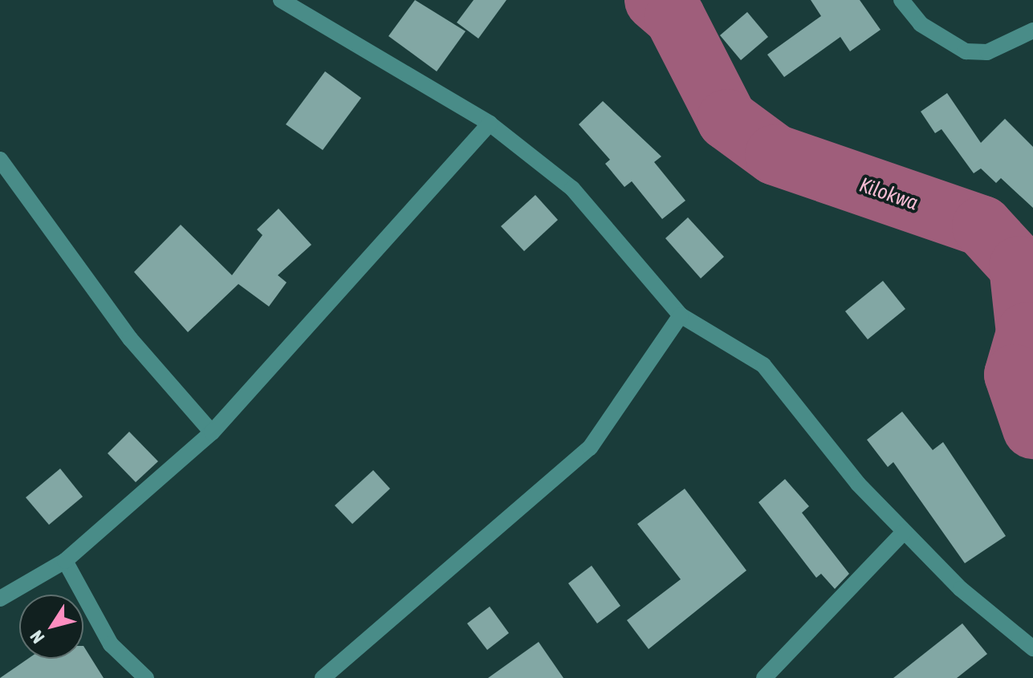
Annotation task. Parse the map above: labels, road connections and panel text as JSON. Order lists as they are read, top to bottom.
{
  "water": ["Kilokwa"],
  "north": "bottom left"
}
